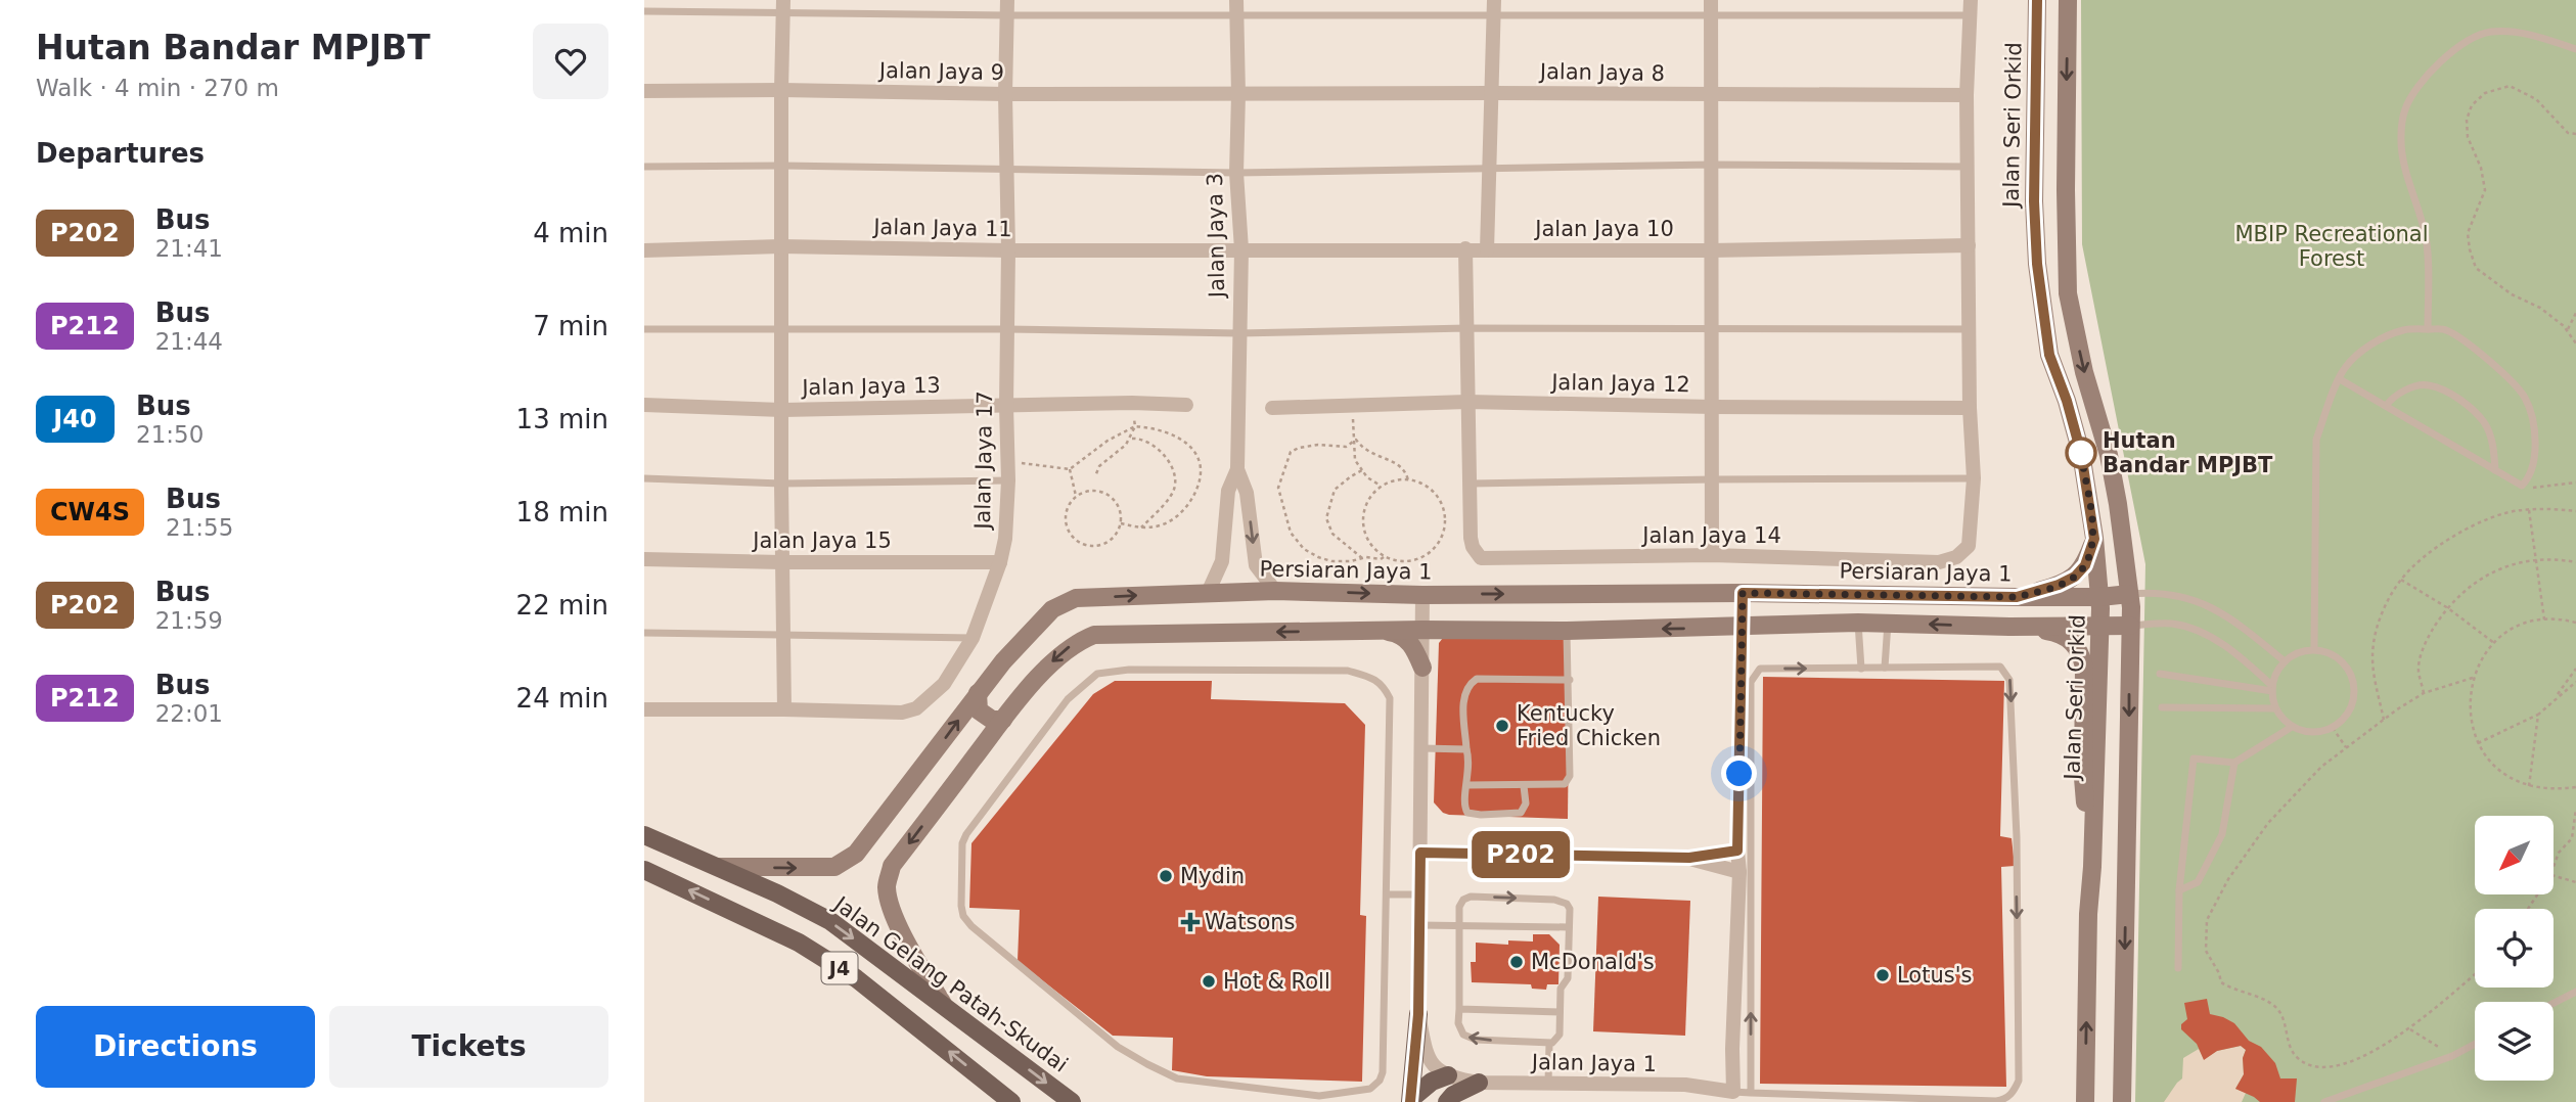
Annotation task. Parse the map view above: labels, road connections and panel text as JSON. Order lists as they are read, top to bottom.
{
  "streets": {
    "main road": [
      "Jalan Seri Orkid",
      "Persiaran Jaya 1",
      "J4",
      "Jalan Gelang Patah-Skudai"
    ],
    "street": [
      "Jalan Jaya 9",
      "Jalan Jaya 8",
      "Jalan Jaya 11",
      "Jalan Jaya 10",
      "Jalan Jaya 3",
      "Jalan Jaya 12",
      "Jalan Jaya 13",
      "Jalan Jaya 17",
      "Jalan Jaya 14",
      "Jalan Jaya 15",
      "Jalan Jaya 1"
    ]
  },
  "crossings": [
    ["Jalan Jaya 9", "Jalan Jaya 8"],
    ["Jalan Jaya 9", "Jalan Jaya 3"],
    ["Jalan Jaya 9", "Jalan Jaya 17"],
    ["Jalan Jaya 8", "Jalan Jaya 3"],
    ["Jalan Seri Orkid", "Persiaran Jaya 1"],
    ["Jalan Jaya 11", "Jalan Jaya 10"],
    ["Jalan Jaya 11", "Jalan Jaya 3"],
    ["Jalan Jaya 11", "Jalan Jaya 17"],
    ["Jalan Jaya 10", "Jalan Jaya 3"],
    ["Jalan Jaya 13", "Jalan Jaya 17"],
    ["Jalan Jaya 17", "Jalan Jaya 15"],
    ["Persiaran Jaya 1", "Jalan Gelang Patah-Skudai"]
  ],
  "parks": ["MBIP Recreational Forest"],
  "places": {
    "other": [
      "Hutan Bandar MPJBT",
      "Kentucky Fried Chicken",
      "Mydin",
      "McDonald's",
      "Lotus's",
      "Hot & Roll"
    ],
    "health": ["Watsons"]
  },
  "lines": ["bus line P202"],
  "north": "bottom left",
  "page": {
    "heading": [
      ["Hutan Bandar MPJBT", "Walk · 4 min · 270 m"],
      "Departures"
    ],
    "on_map": "P202",
    "list": [
      {
        "mark": "P202",
        "name": "Bus",
        "note": "21:41",
        "value": "4 min"
      },
      {
        "mark": "P212",
        "name": "Bus",
        "note": "21:44",
        "value": "7 min"
      },
      {
        "mark": "J40",
        "name": "Bus",
        "note": "21:50",
        "value": "13 min"
      },
      {
        "mark": "CW4S",
        "name": "Bus",
        "note": "21:55",
        "value": "18 min"
      },
      {
        "mark": "P202",
        "name": "Bus",
        "note": "21:59",
        "value": "22 min"
      },
      {
        "mark": "P212",
        "name": "Bus",
        "note": "22:01",
        "value": "24 min"
      }
    ],
    "buttons": ["Directions", "Tickets"]
  }
}
